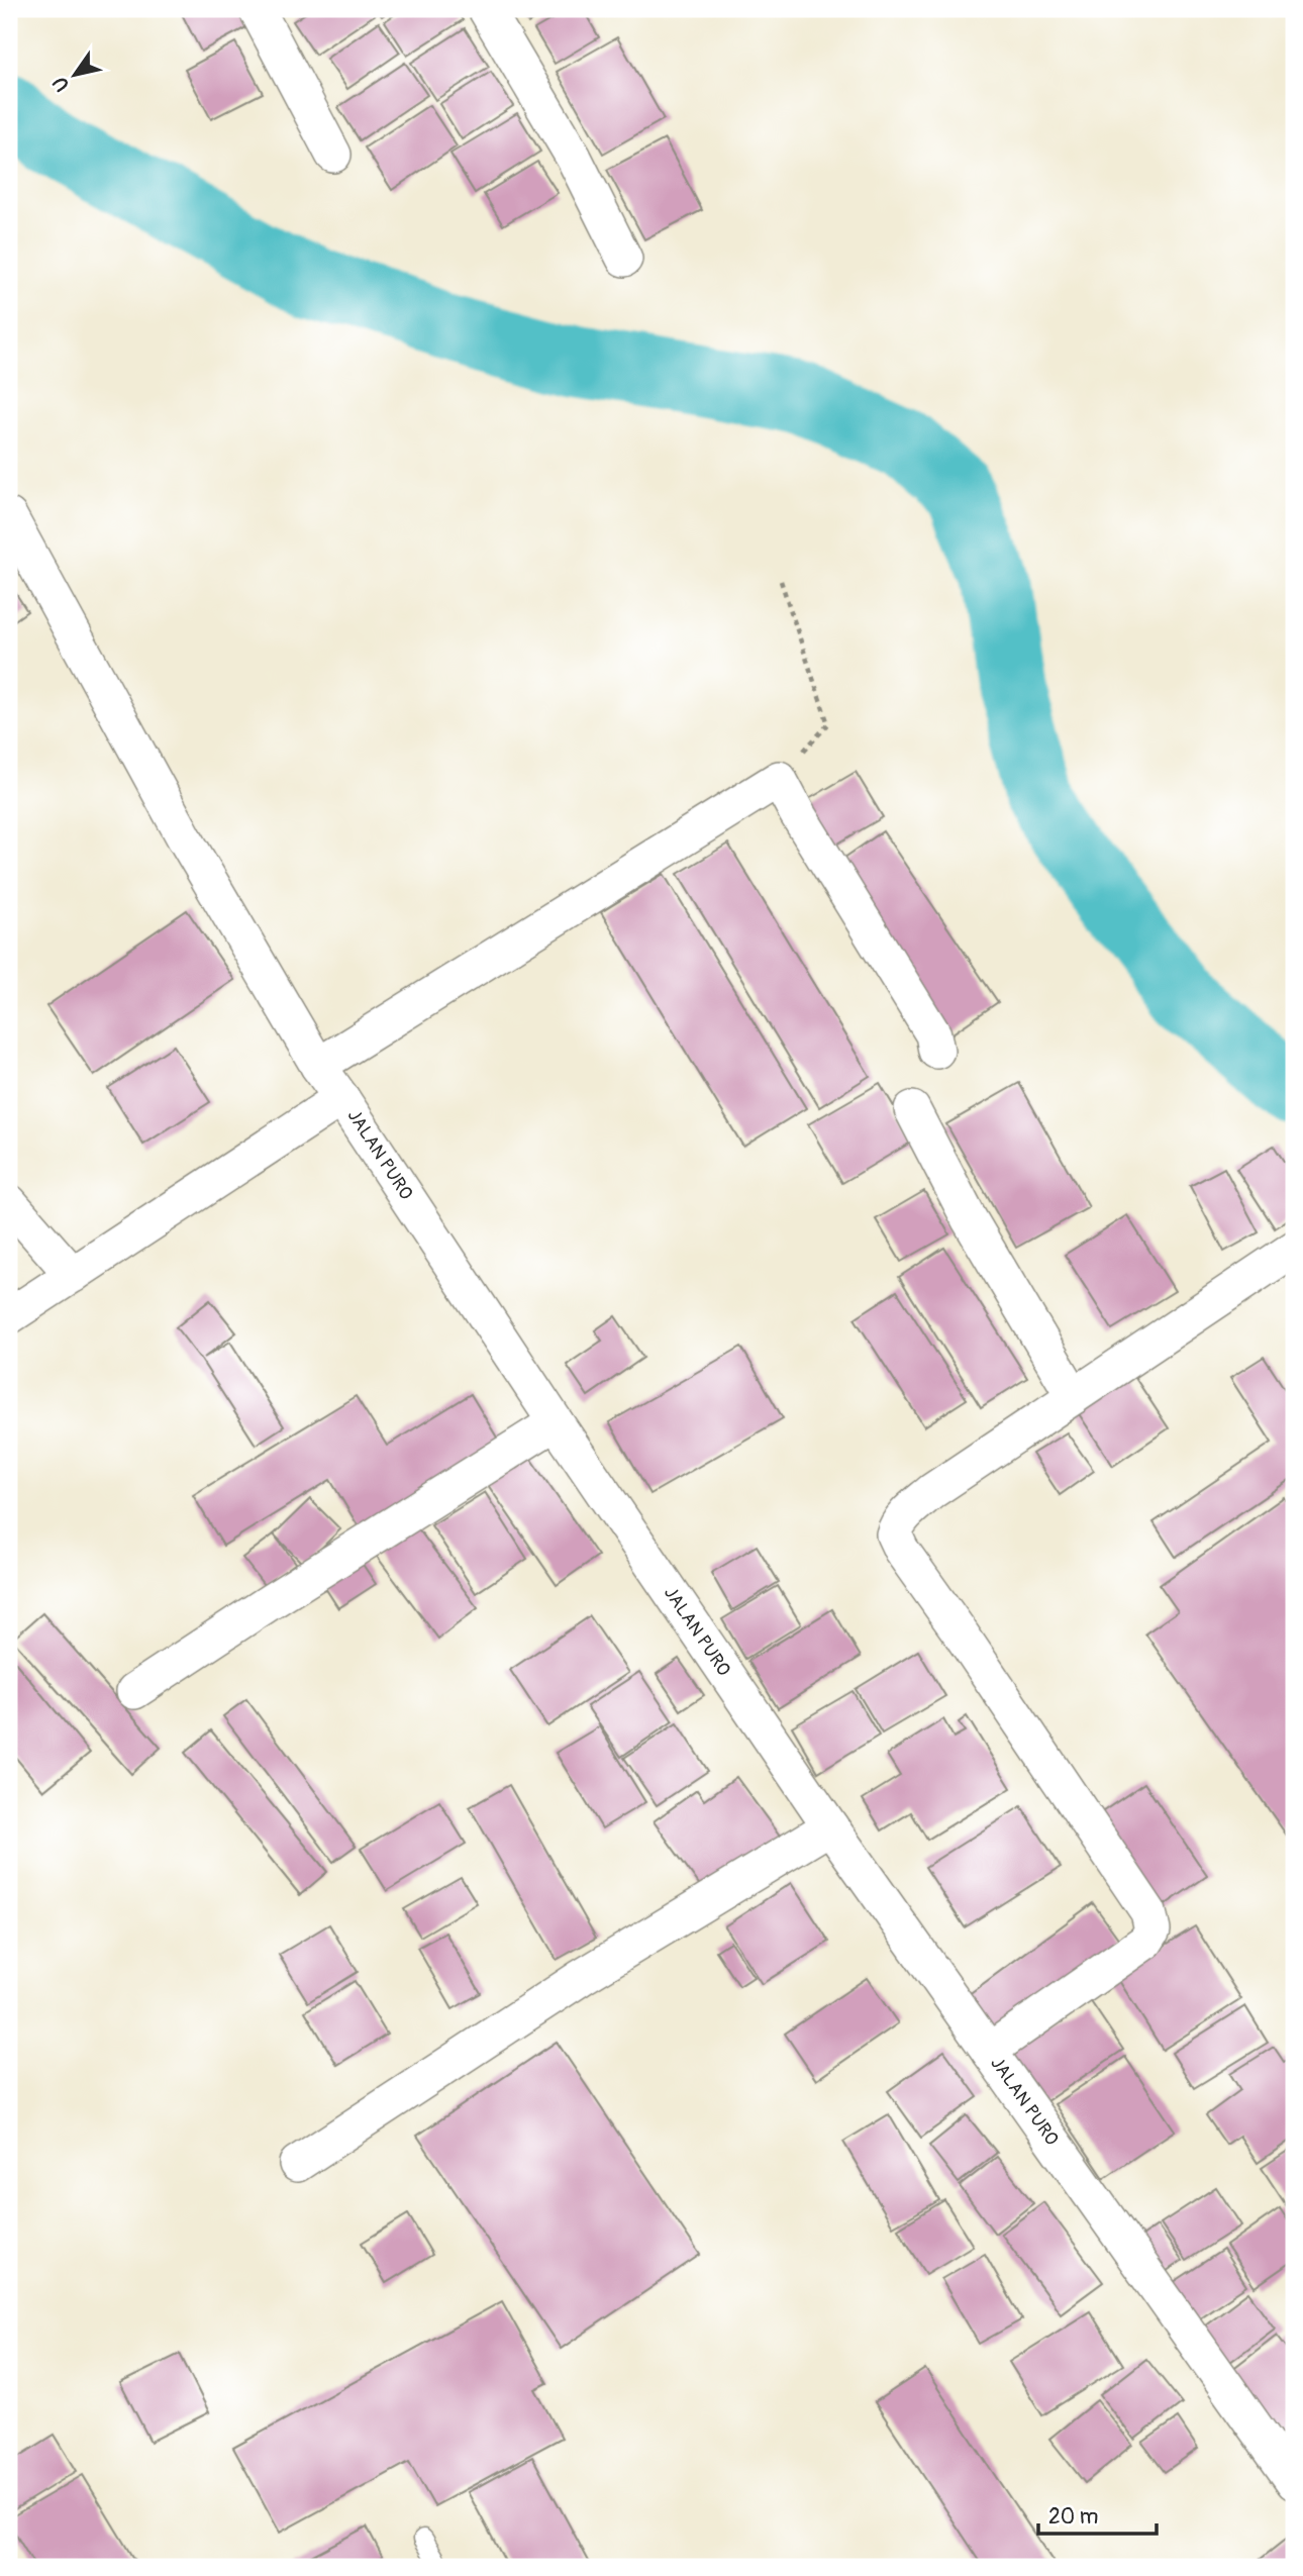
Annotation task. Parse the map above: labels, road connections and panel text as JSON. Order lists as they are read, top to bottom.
{
  "streets": {
    "street": ["JALAN PURO"]
  },
  "scale_bar": "20 m",
  "north": "bottom left"
}
